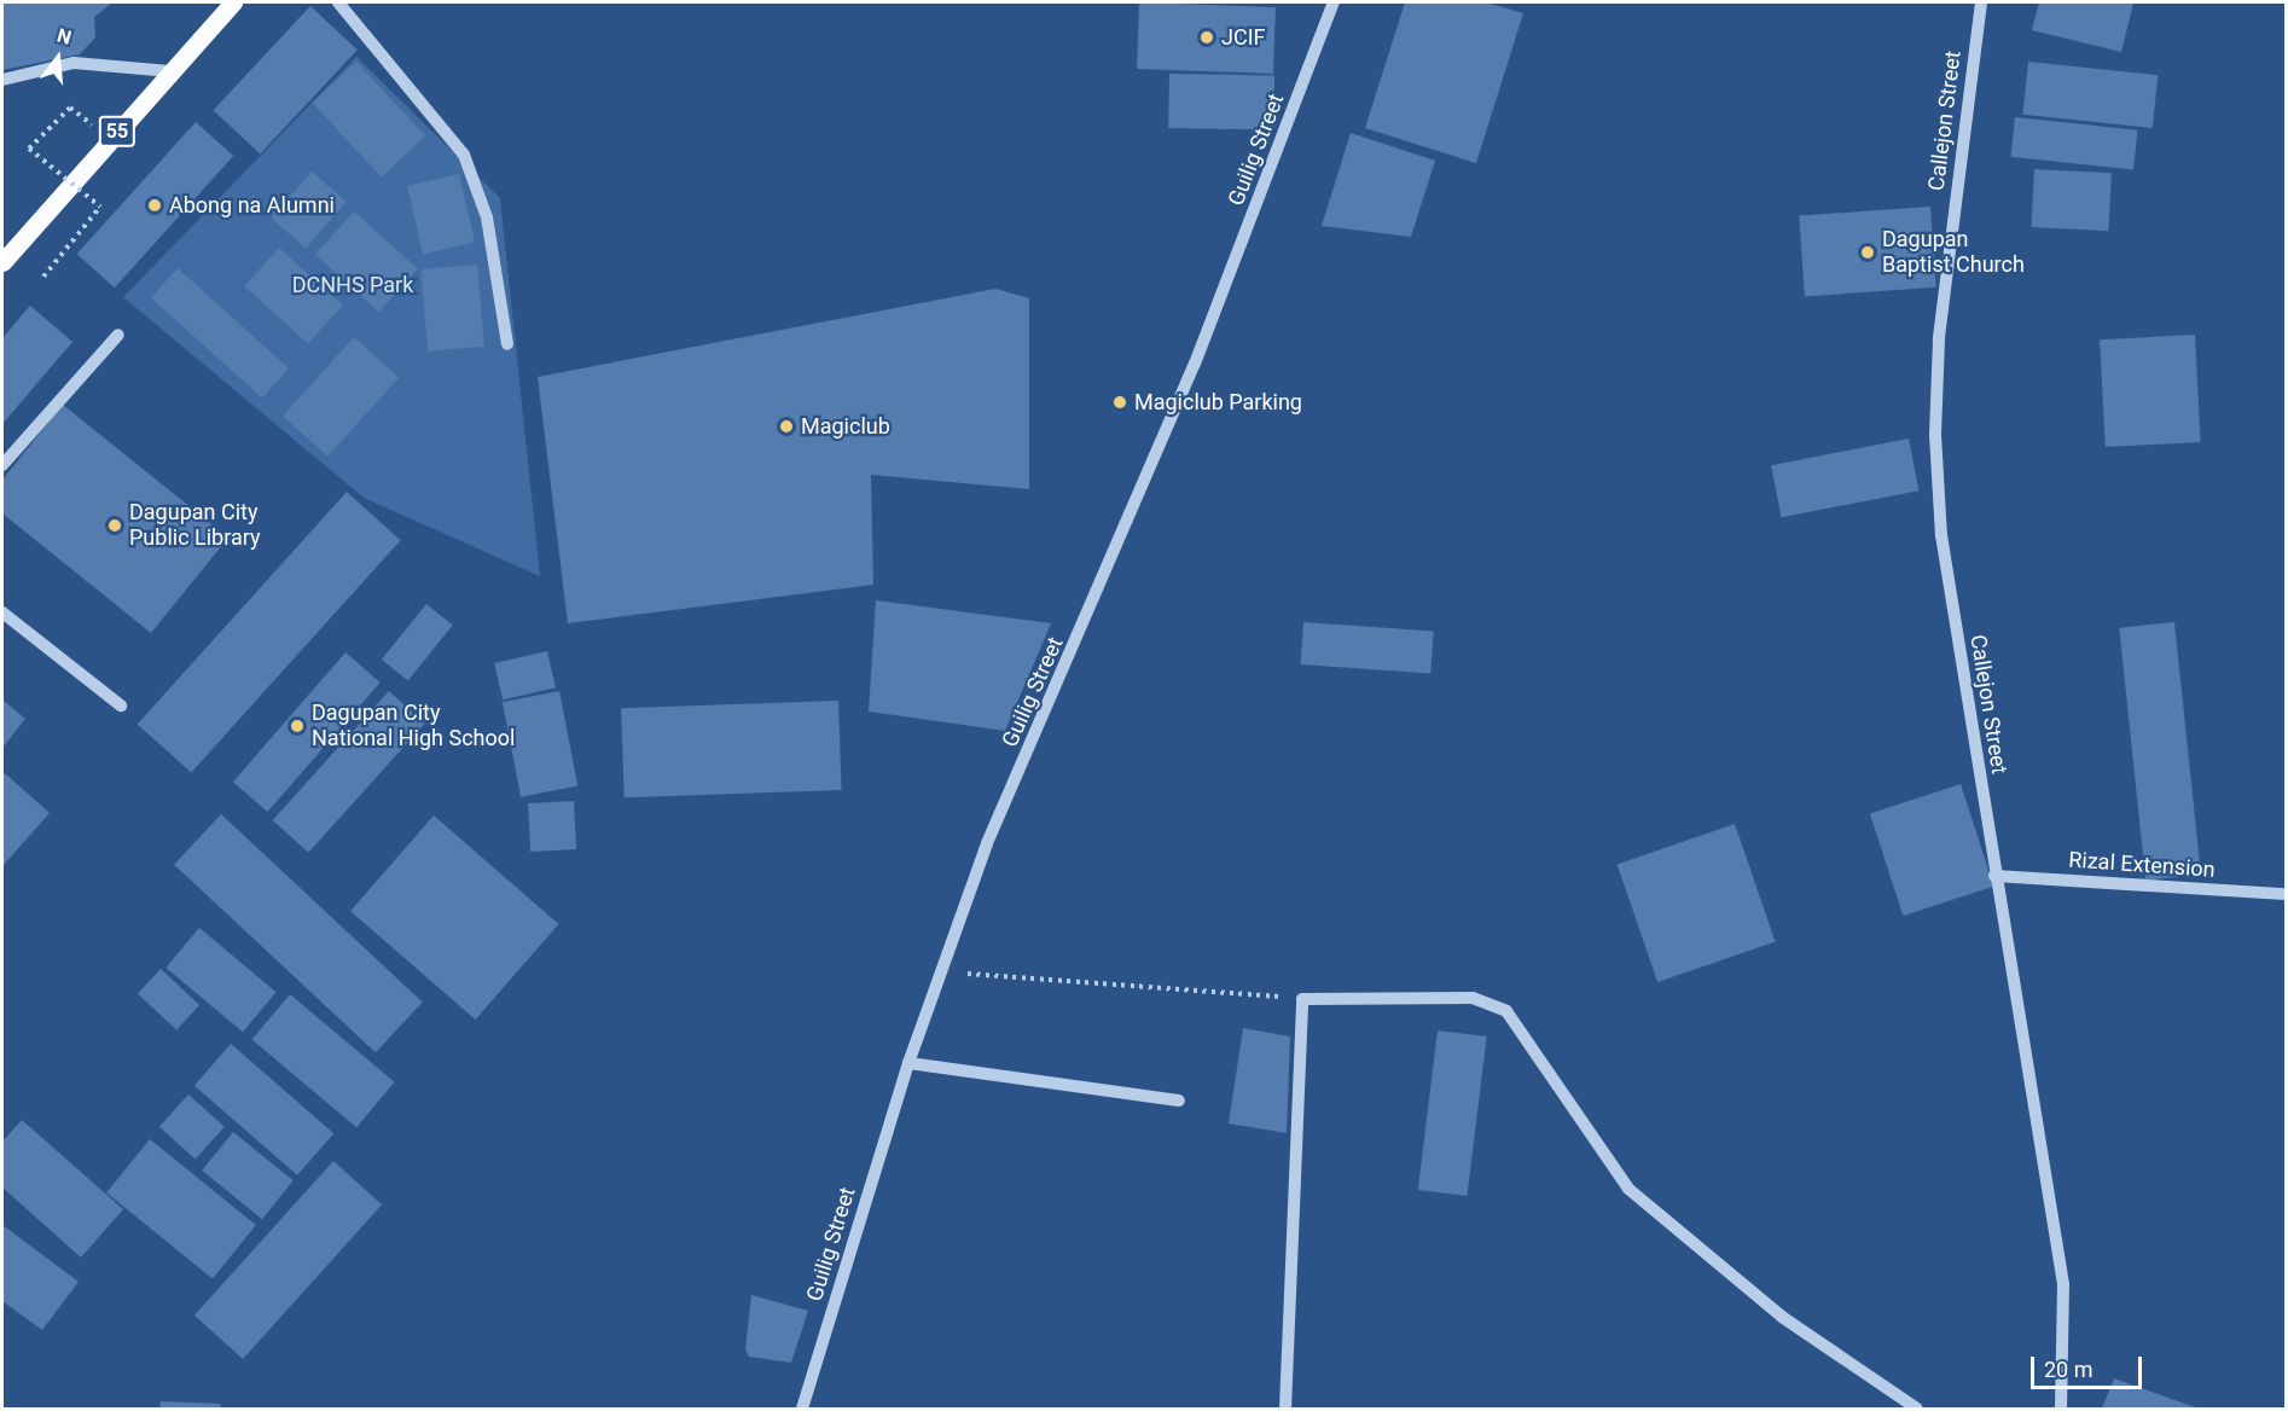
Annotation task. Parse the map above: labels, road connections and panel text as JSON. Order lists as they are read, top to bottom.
{
  "streets": {
    "main road": ["55"],
    "street": ["Callejon Street", "Guilig Street", "Rizal Extension"]
  },
  "crossings": [
    ["Callejon Street", "Rizal Extension"]
  ],
  "parks": ["DCNHS Park"],
  "places": [
    "JCIF",
    "Abong na Alumni",
    "Dagupan Baptist Church",
    "Magiclub Parking",
    "Magiclub",
    "Dagupan City Public Library",
    "Dagupan City National High School"
  ],
  "scale_bar": "20 m",
  "north": "top"
}
